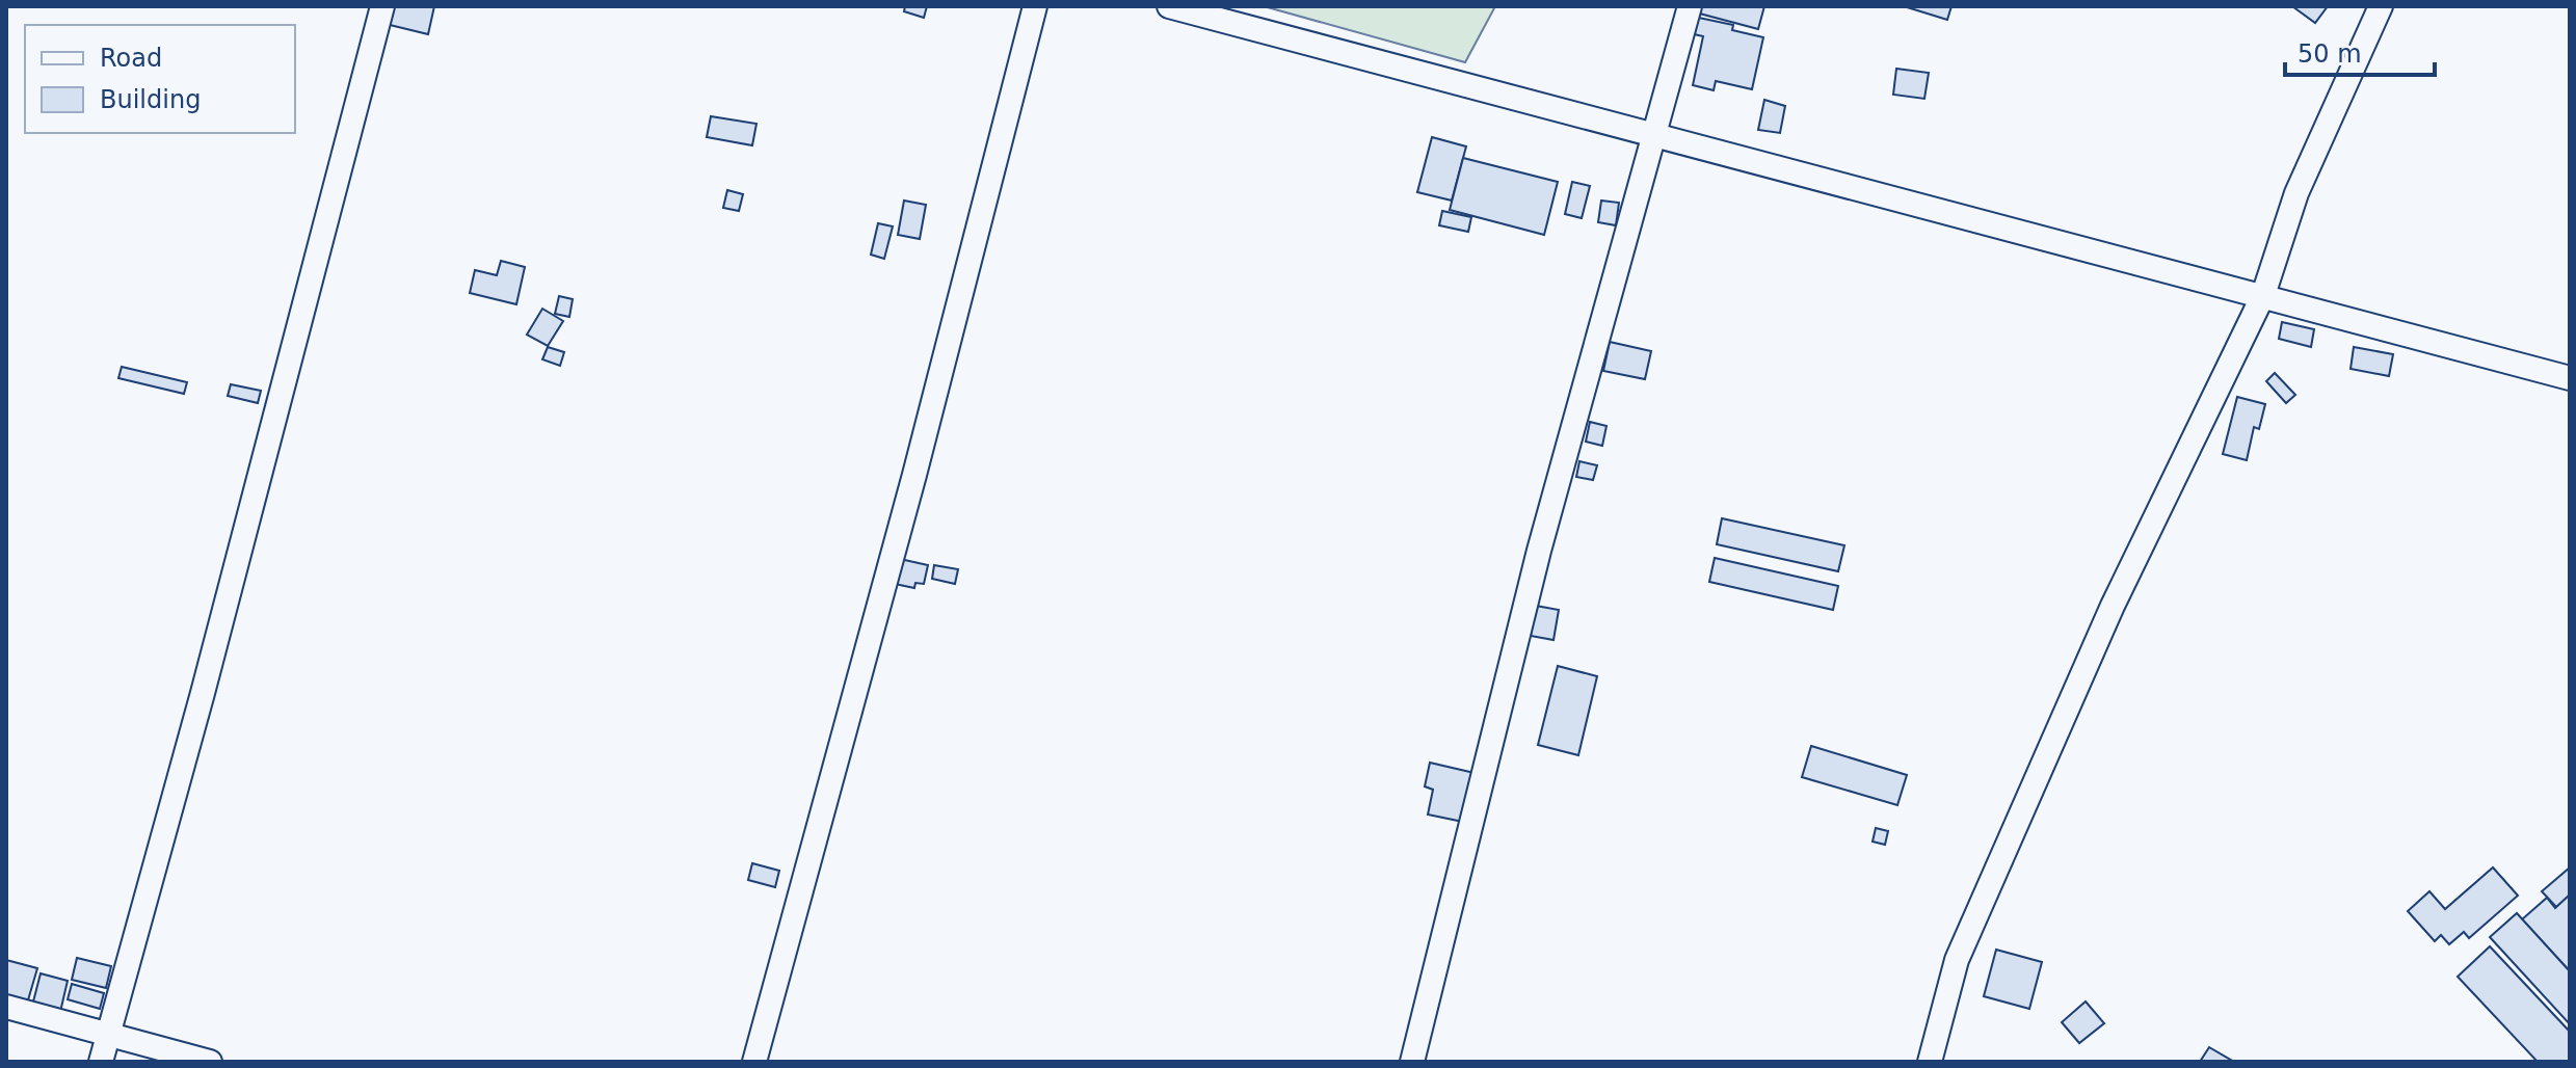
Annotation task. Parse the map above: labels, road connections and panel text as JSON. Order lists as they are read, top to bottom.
{
  "legend": ["Road", "Building"],
  "scale_bar": "50 m"
}
